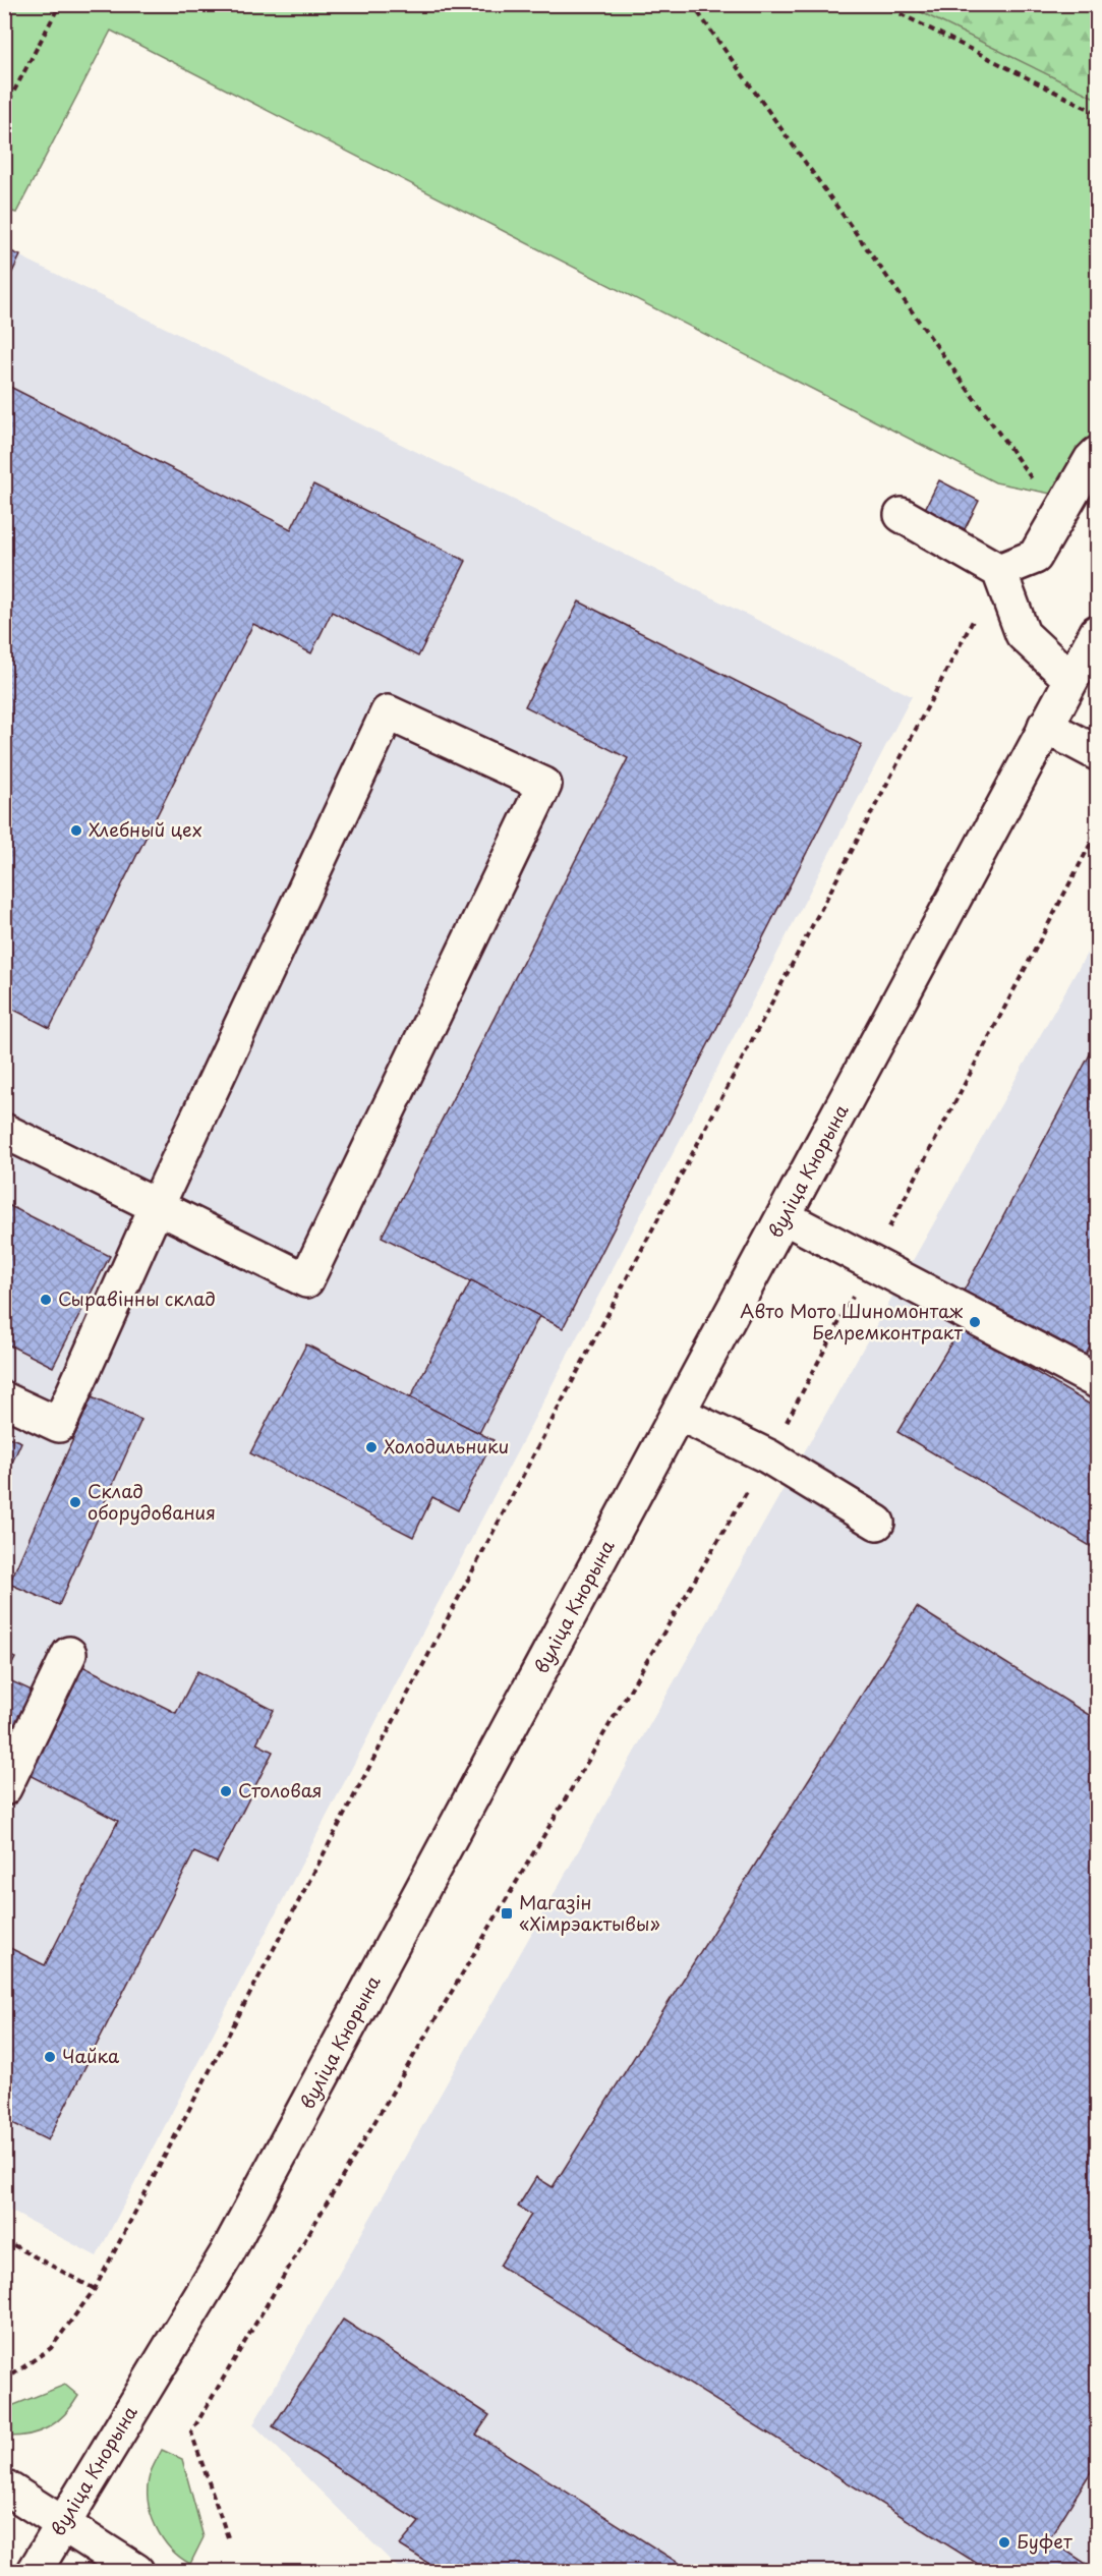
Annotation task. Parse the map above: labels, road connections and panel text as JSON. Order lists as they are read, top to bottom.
{
  "streets": {
    "main road": ["вуліца Кнорына"]
  },
  "places": {
    "other": [
      "Хлебный цех",
      "Сыравінны склад",
      "Авто Мото Шиномонтаж Белремконтракт",
      "Холодильники",
      "Склад оборудования",
      "Столовая",
      "Чайка",
      "Буфет"
    ],
    "transit": ["Магазін «Хімрэактывы»"]
  }
}
